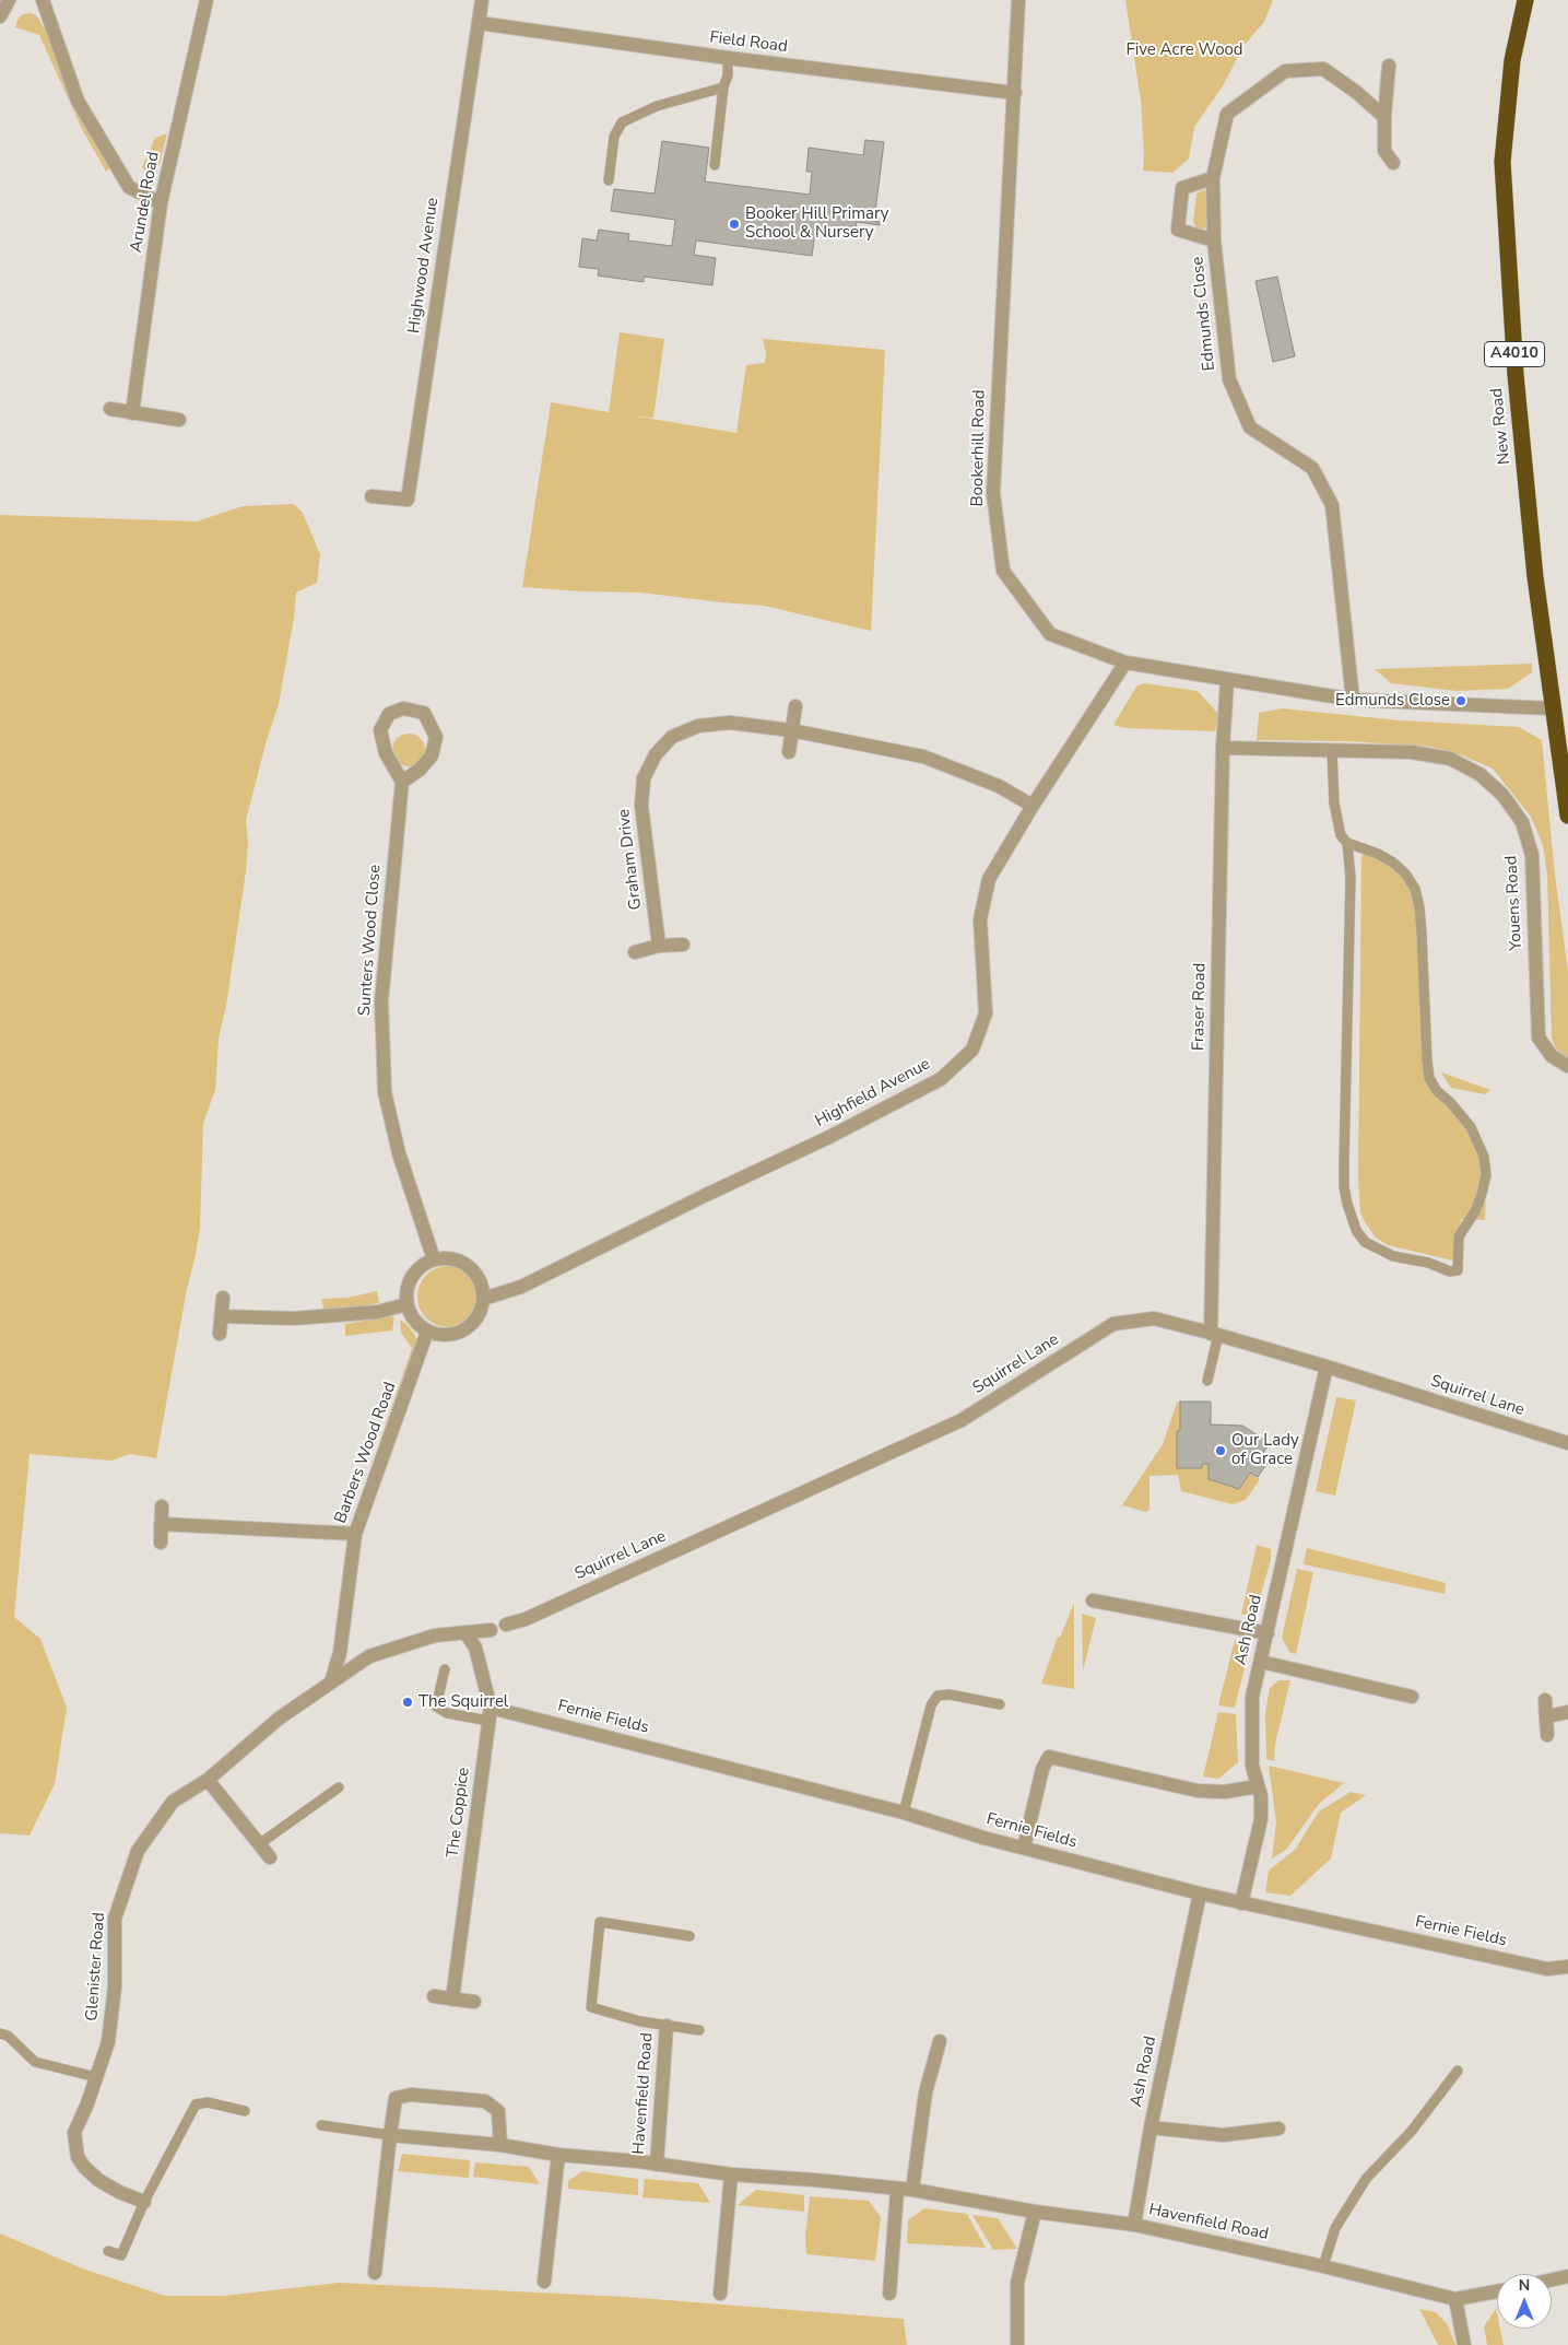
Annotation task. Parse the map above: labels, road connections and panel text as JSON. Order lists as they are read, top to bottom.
{
  "streets": {
    "highway": ["A4010", "New Road"],
    "street": [
      "Field Road",
      "Arundel Road",
      "Highwood Avenue",
      "Edmunds Close",
      "Bookerhill Road",
      "Graham Drive",
      "Youens Road",
      "Sunters Wood Close",
      "Fraser Road",
      "Highfield Avenue",
      "Squirrel Lane",
      "Barbers Wood Road",
      "Ash Road",
      "Fernie Fields",
      "The Coppice",
      "Glenister Road",
      "Havenfield Road"
    ]
  },
  "crossings": [
    ["Field Road", "Highwood Avenue"],
    ["Field Road", "Bookerhill Road"],
    ["Edmunds Close", "Bookerhill Road"],
    ["New Road", "Bookerhill Road"],
    ["Bookerhill Road", "Fraser Road"],
    ["Bookerhill Road", "Highfield Avenue"],
    ["Graham Drive", "Highfield Avenue"],
    ["Youens Road", "Fraser Road"],
    ["Sunters Wood Close", "Highfield Avenue"],
    ["Sunters Wood Close", "Barbers Wood Road"],
    ["Fraser Road", "Squirrel Lane"],
    ["Highfield Avenue", "Barbers Wood Road"],
    ["Squirrel Lane", "Ash Road"],
    ["Barbers Wood Road", "Glenister Road"],
    ["Ash Road", "Fernie Fields"],
    ["Ash Road", "Havenfield Road"],
    ["Fernie Fields", "The Coppice"]
  ],
  "parks": ["Five Acre Wood"],
  "places": [
    "Booker Hill Primary School & Nursery",
    "Edmunds Close",
    "Our Lady of Grace",
    "The Squirrel"
  ],
  "north": "top"
}
